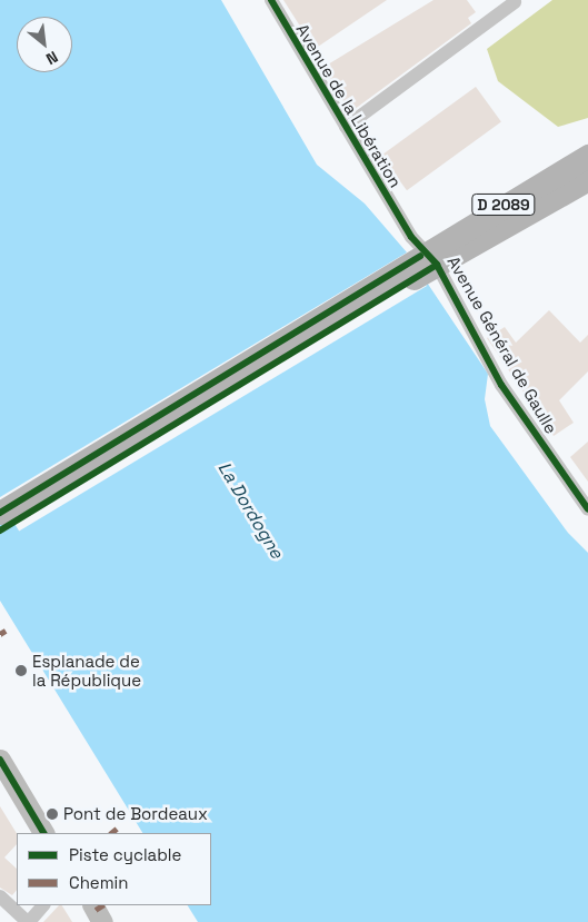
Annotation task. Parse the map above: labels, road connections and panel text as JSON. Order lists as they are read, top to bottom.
{
  "streets": {
    "main road": ["D 2089"],
    "street": ["Avenue de la Libération", "Avenue Général de Gaulle"]
  },
  "crossings": [
    ["Avenue de la Libération", "D 2089"],
    ["Avenue de la Libération", "Avenue Général de Gaulle"],
    ["D 2089", "Avenue Général de Gaulle"]
  ],
  "water": ["La Dordogne"],
  "places": ["Esplanade de la République", "Pont de Bordeaux"],
  "legend": ["Piste cyclable", "Chemin"],
  "north": "bottom right"
}
